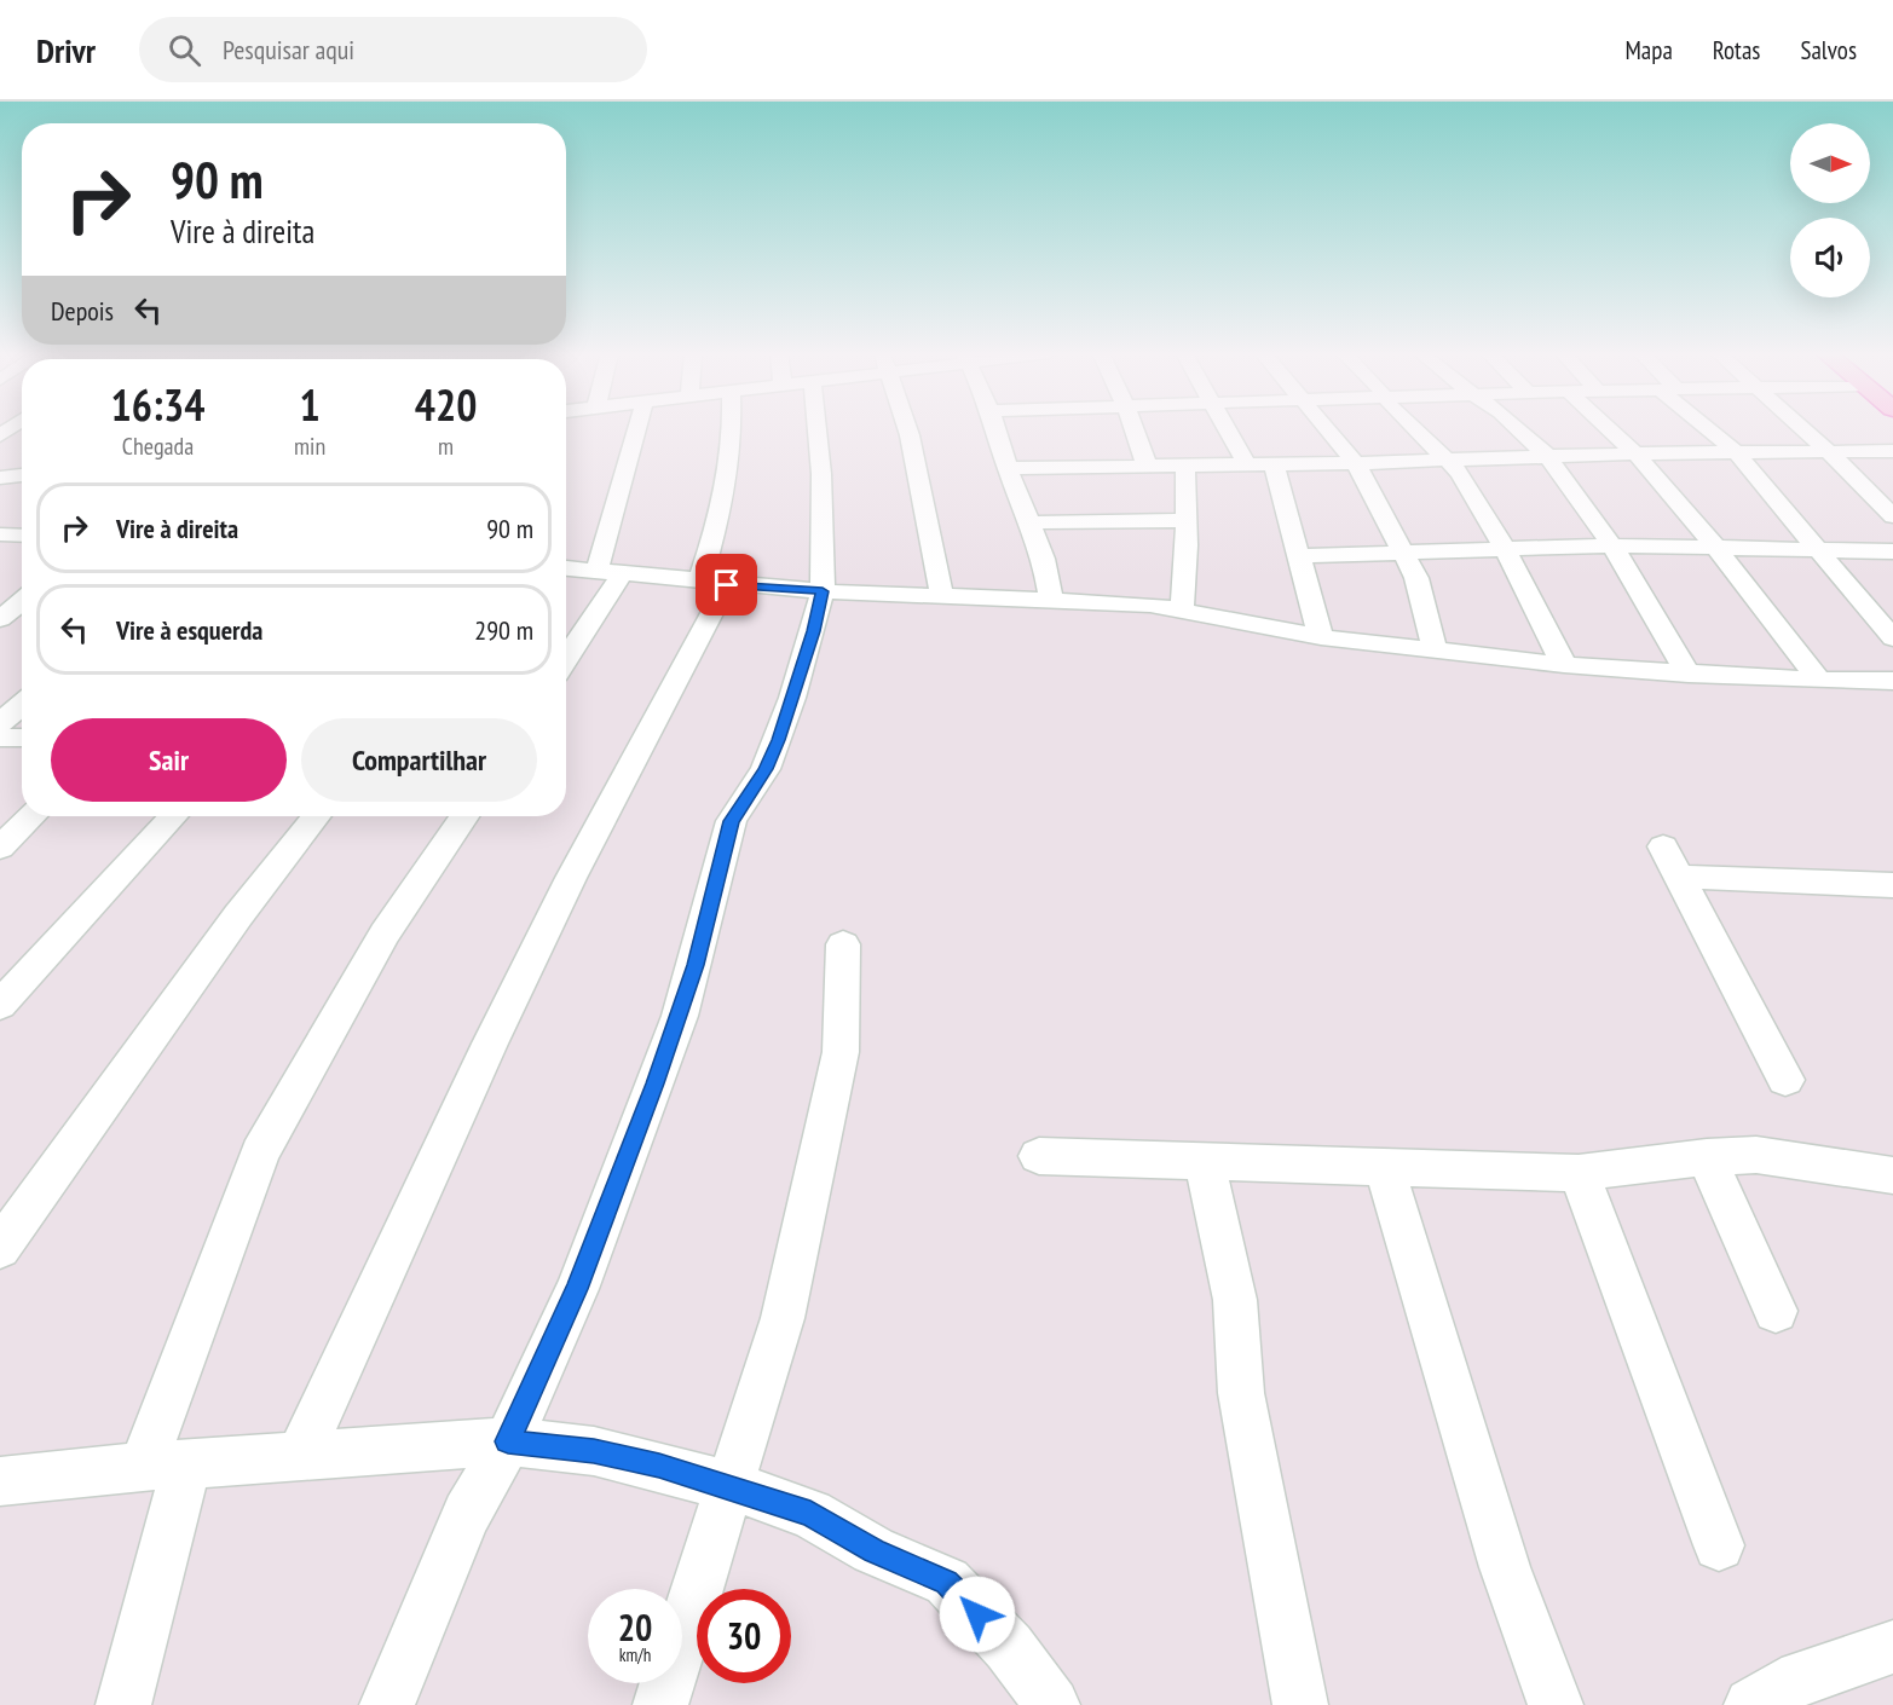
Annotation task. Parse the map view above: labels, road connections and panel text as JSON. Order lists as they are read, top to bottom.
{
  "north": "right",
  "page": {
    "header": "Drivr",
    "search": "Pesquisar aqui",
    "nav": ["Mapa", "Rotas", "Salvos"],
    "turn": ["90 m", "Vire à direita"],
    "then": "Depois",
    "eta": [
      "16:34",
      "Chegada",
      "1",
      "min",
      "420",
      "m"
    ],
    "list": [
      {
        "name": "Vire à direita",
        "value": "90 m"
      },
      {
        "name": "Vire à esquerda",
        "value": "290 m"
      }
    ],
    "buttons": ["Sair", "Compartilhar"],
    "speed": "20 km/h",
    "limit": "30"
  }
}
